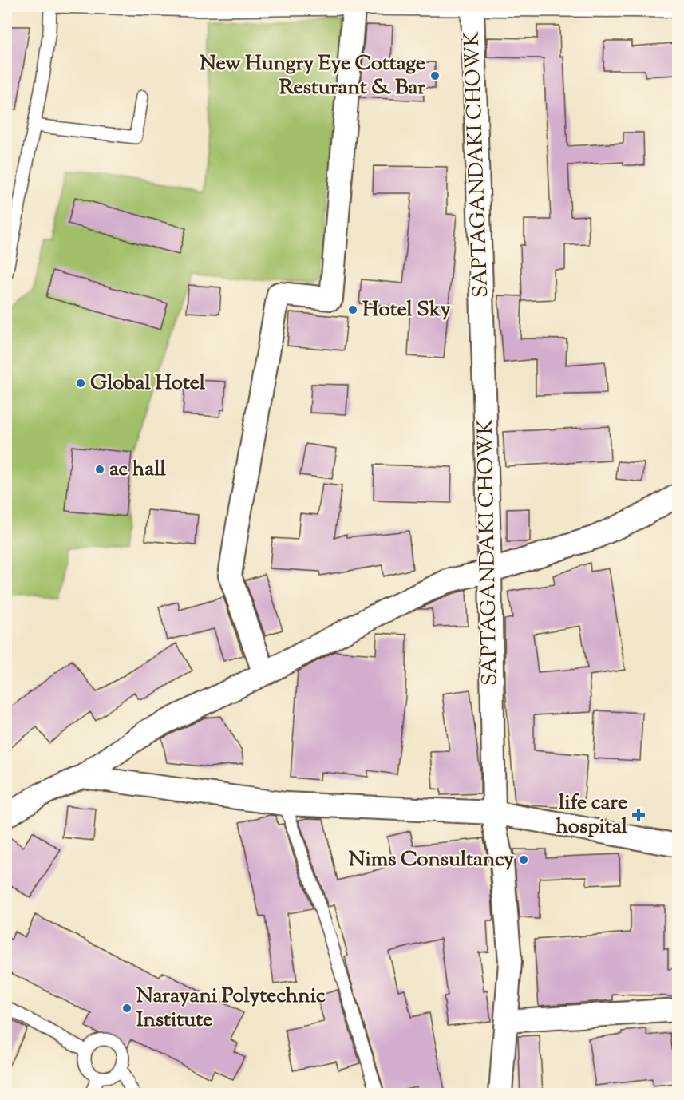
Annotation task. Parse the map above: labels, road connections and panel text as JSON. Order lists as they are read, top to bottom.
{
  "streets": {
    "street": ["SAPTAGANDAKI CHOWK"]
  },
  "places": {
    "other": [
      "New Hungry Eye Cottage Resturant & Bar",
      "Hotel Sky",
      "Global Hotel",
      "ac hall",
      "Nims Consultancy",
      "Narayani Polytechnic Institute"
    ],
    "health": ["life care hospital"]
  }
}
